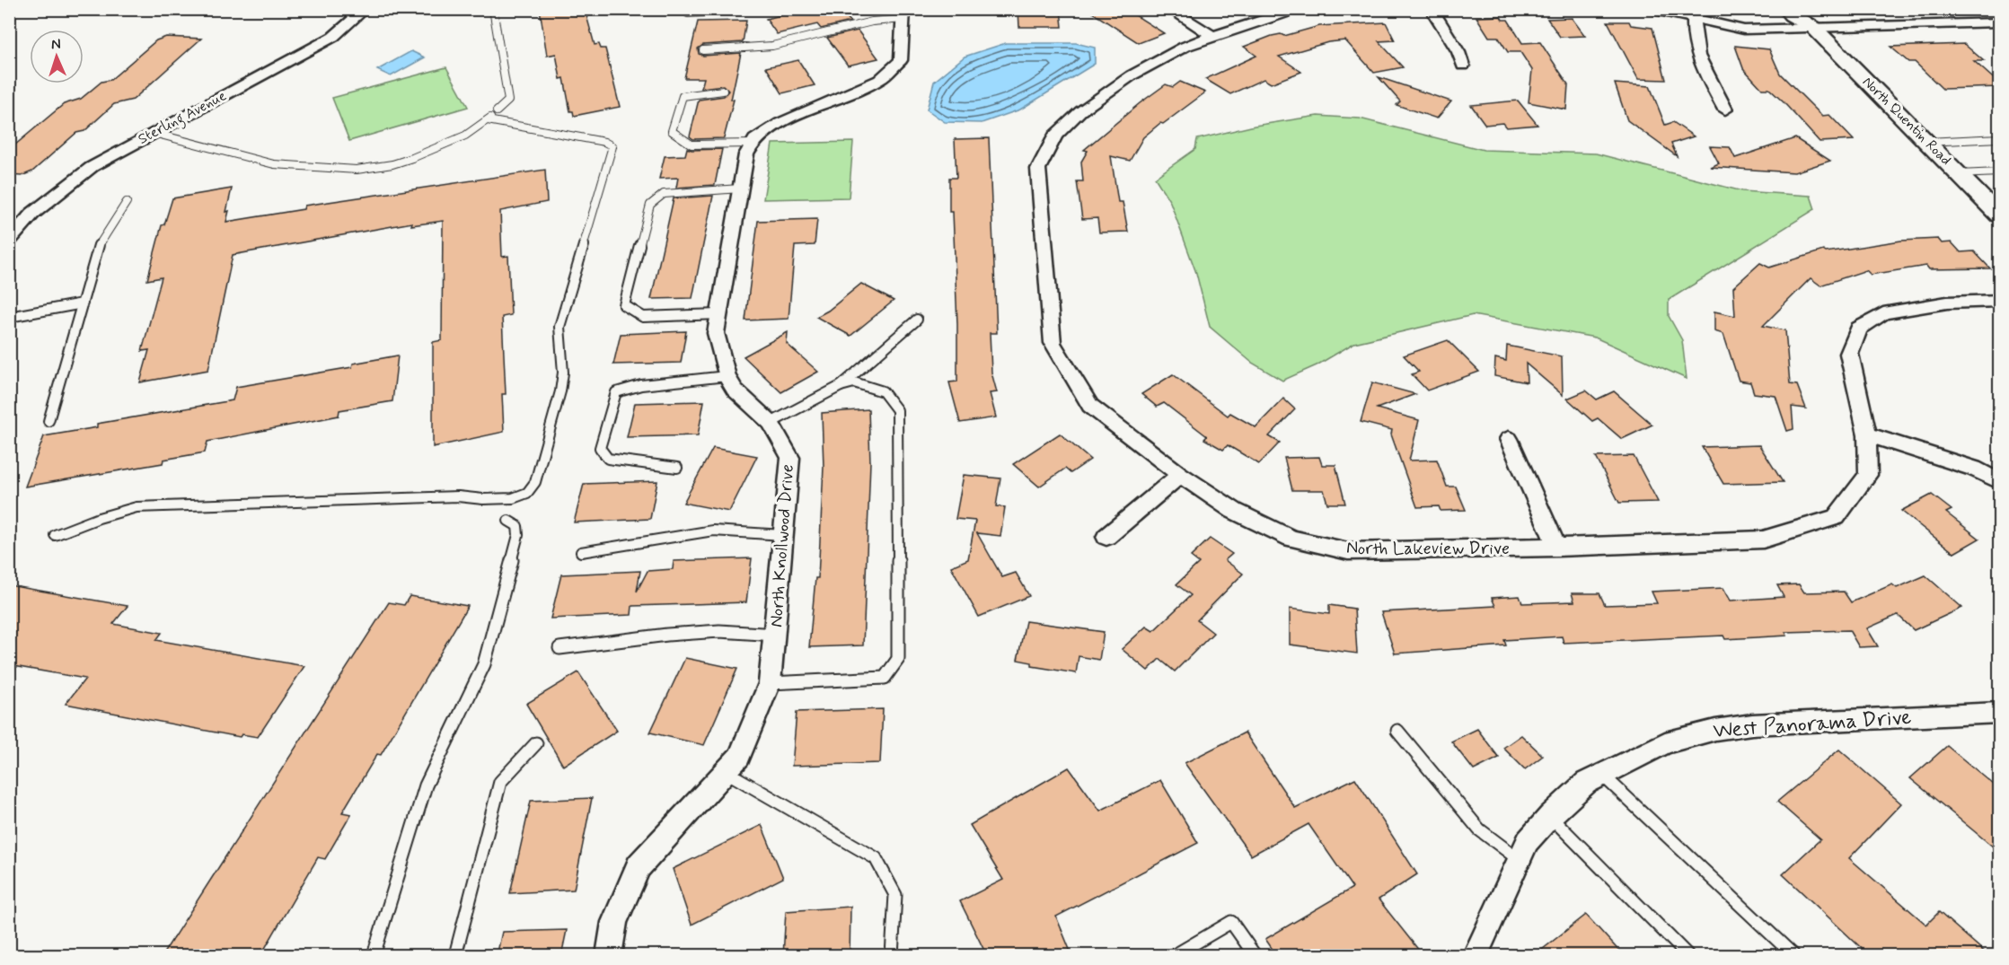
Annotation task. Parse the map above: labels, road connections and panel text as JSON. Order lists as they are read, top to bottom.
{
  "streets": {
    "main road": ["North Quentin Road"],
    "street": [
      "Sterling Avenue",
      "North Knollwood Drive",
      "North Lakeview Drive",
      "West Panorama Drive"
    ]
  },
  "north": "top"
}
